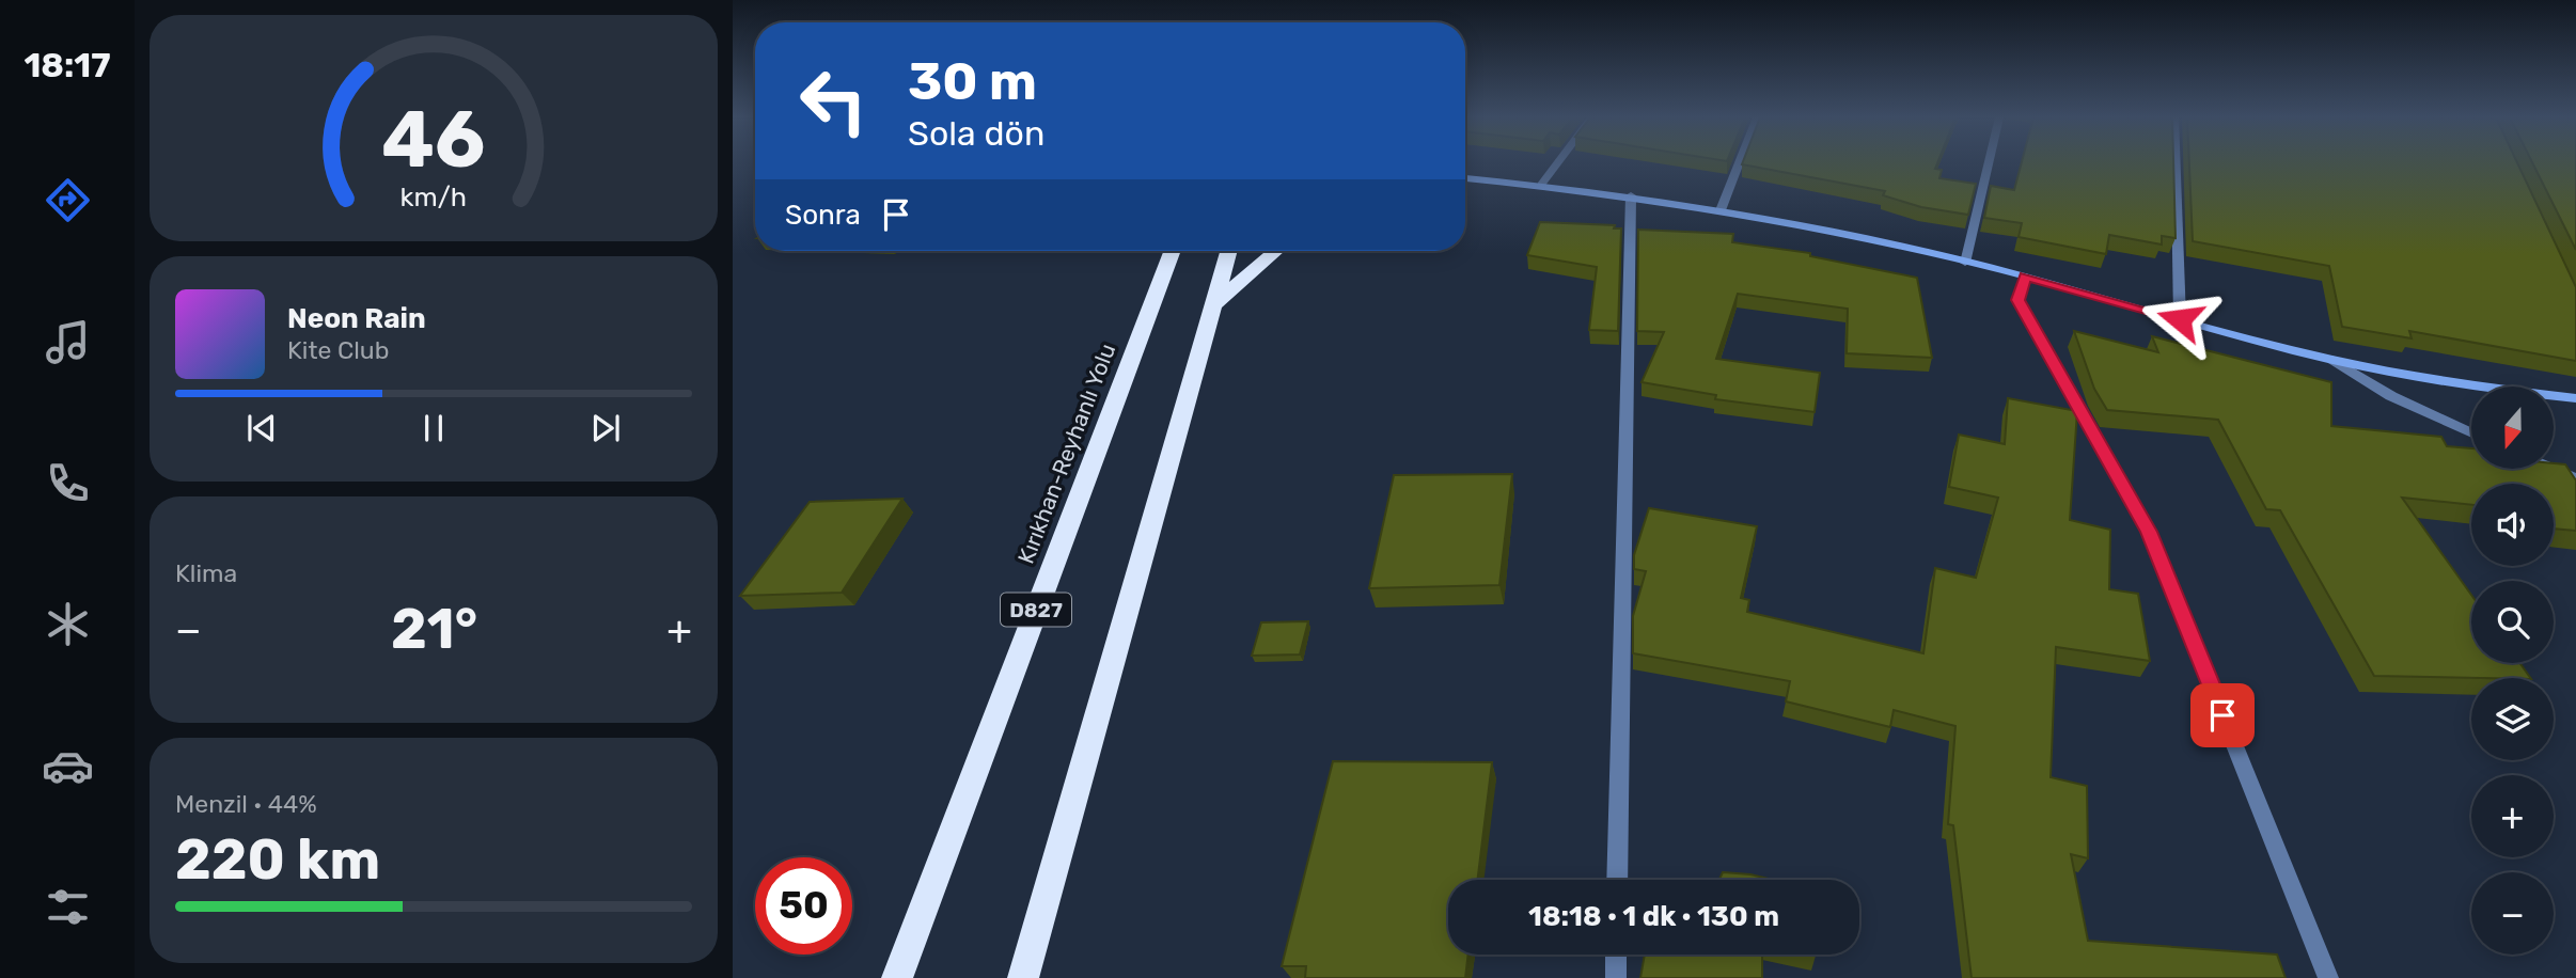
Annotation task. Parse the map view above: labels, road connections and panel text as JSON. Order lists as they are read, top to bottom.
{
  "streets": {
    "highway": ["Kırıkhan-Reyhanlı Yolu", "D827"]
  },
  "north": "bottom",
  "page": {
    "tabs": "18:17",
    "turn": ["30 m", "Sola dön"],
    "then": "Sonra",
    "song": ["Neon Rain", "Kite Club"],
    "map_buttons": ["+", "−"],
    "tile": [
      "Klima",
      ["Menzil · 44%", "220 km"]
    ],
    "heat": ["−", "21°", "+"],
    "limit": "50",
    "trip": "18:18 · 1 dk · 130 m",
    "gauge": ["46", "km/h"]
  }
}
